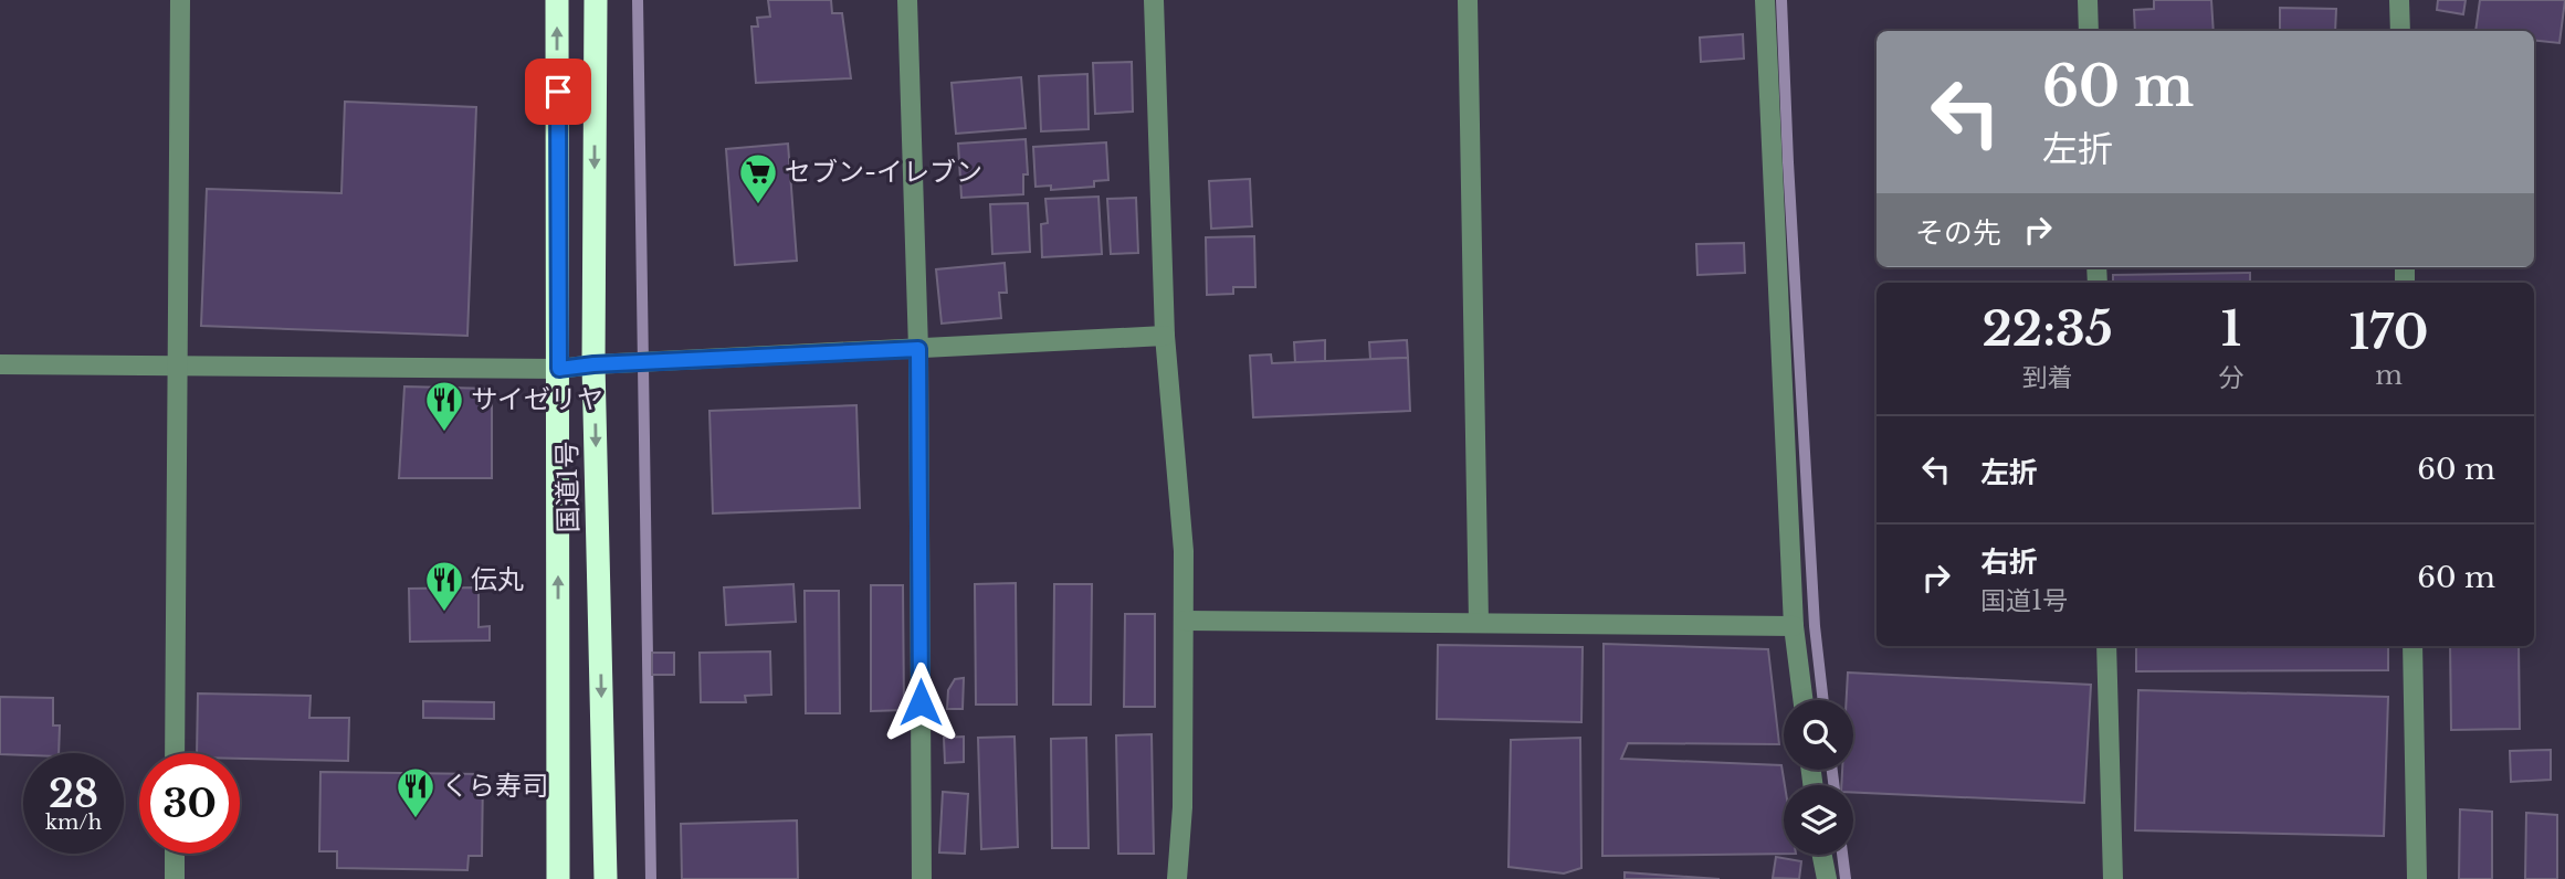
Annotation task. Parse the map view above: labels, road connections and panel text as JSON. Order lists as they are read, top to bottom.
{
  "streets": {
    "highway": ["国道1号"]
  },
  "places": {
    "supermarket": ["セブン-イレブン"],
    "restaurant": ["サイゼリヤ", "伝丸", "くら寿司"]
  },
  "page": {
    "turn": ["60 m", "左折"],
    "then": "その先",
    "eta": [
      "22:35",
      "到着",
      "1",
      "分",
      "170",
      "m"
    ],
    "list": [
      {
        "name": "左折",
        "value": "60 m"
      },
      {
        "name": "右折",
        "note": "国道1号",
        "value": "60 m"
      }
    ],
    "speed": "28 km/h",
    "limit": "30"
  }
}
